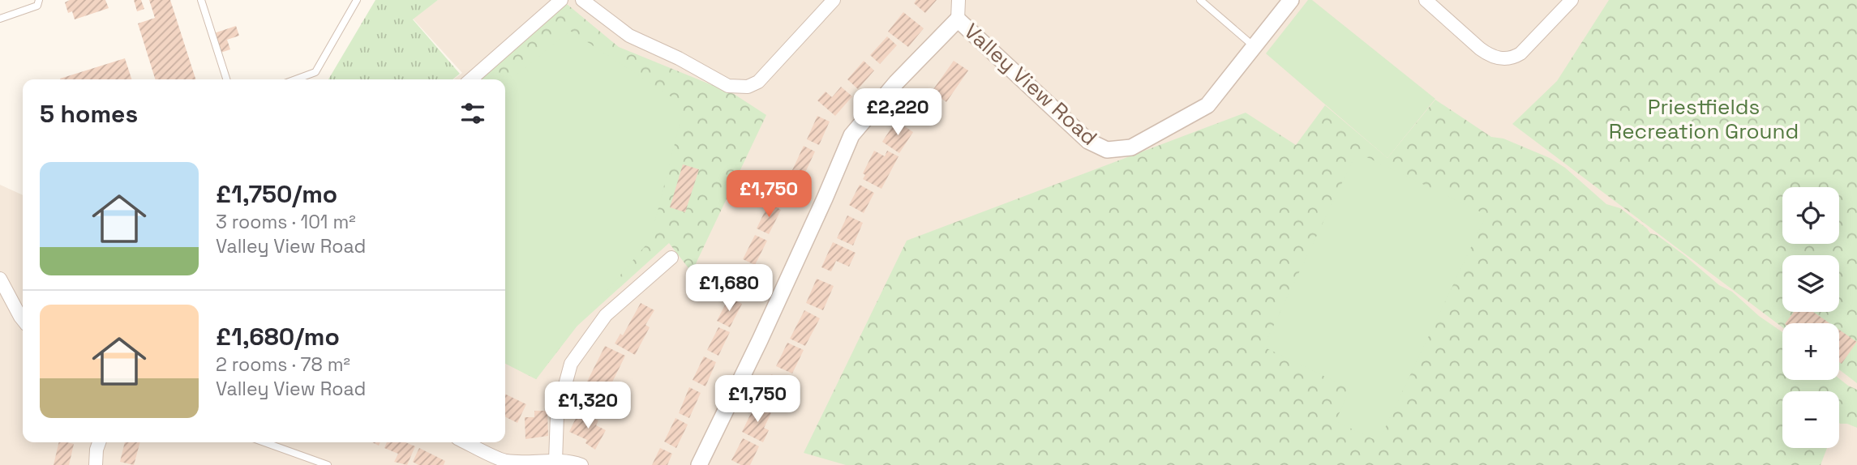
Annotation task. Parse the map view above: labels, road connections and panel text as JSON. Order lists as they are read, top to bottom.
{
  "streets": {
    "street": ["Valley View Road"]
  },
  "parks": ["Priestfields Recreation Ground"],
  "page": {
    "heading": "5 homes",
    "price": [
      "£2,220",
      "£1,750",
      "£1,680",
      "£1,750",
      "£1,320"
    ],
    "list": [
      {
        "name": "£1,750/mo",
        "note": "3 rooms · 101 m² · Valley View Road"
      },
      {
        "name": "£1,680/mo",
        "note": "2 rooms · 78 m² · Valley View Road"
      }
    ],
    "map_buttons": ["+", "−"]
  }
}
